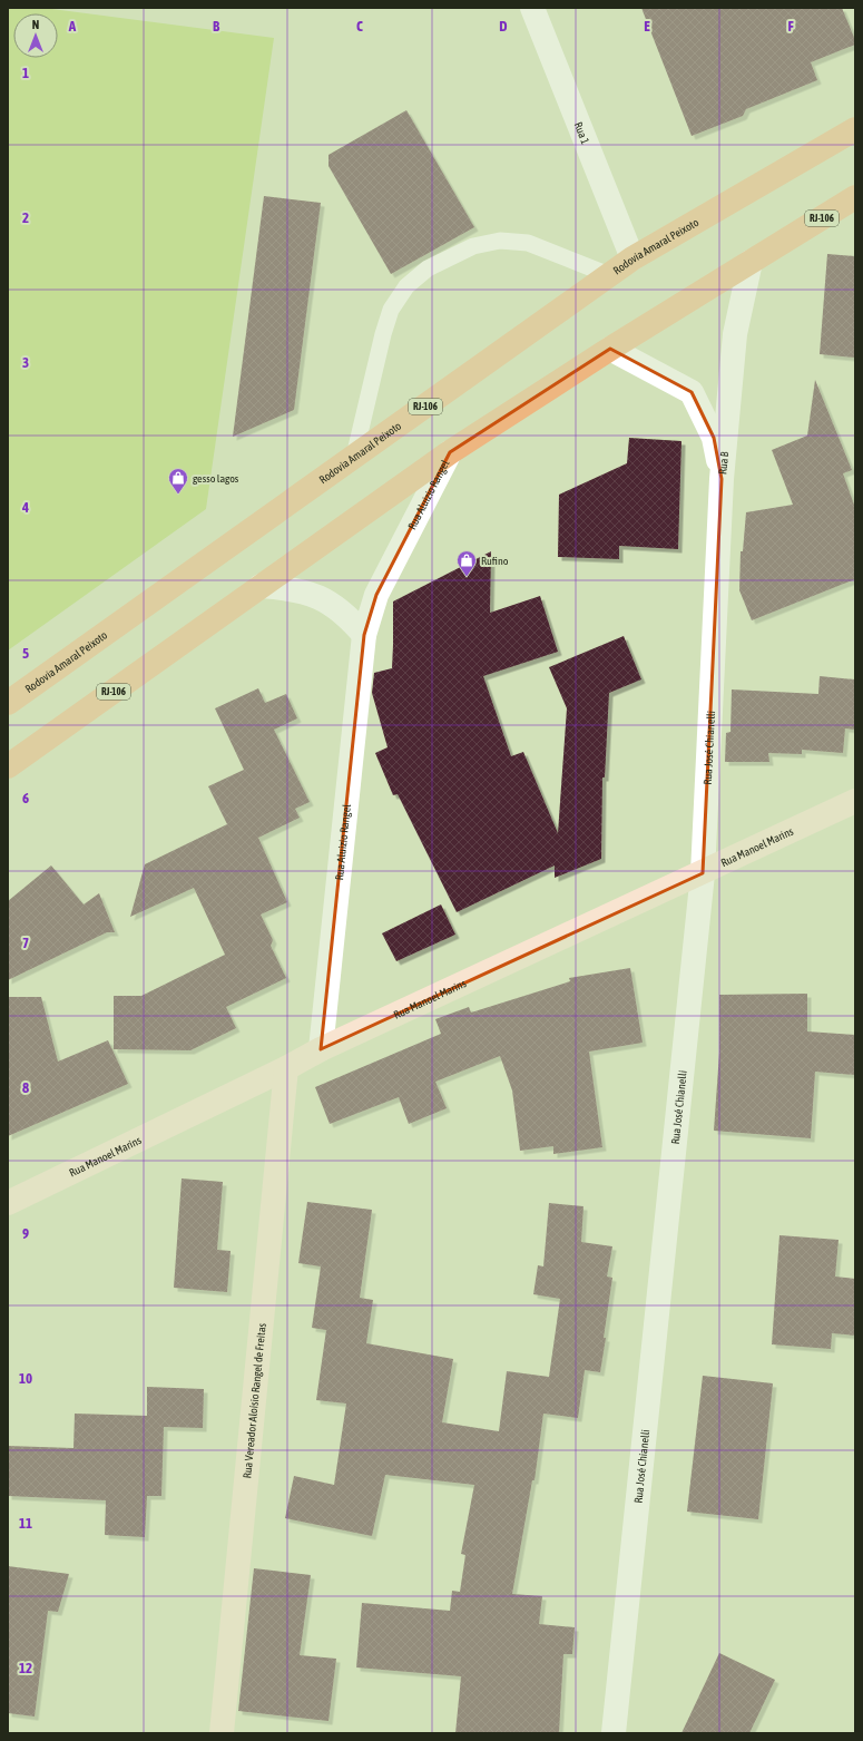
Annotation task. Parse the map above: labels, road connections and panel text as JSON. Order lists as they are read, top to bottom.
{
  "streets": {
    "highway": ["RJ-106", "Rodovia Amaral Peixoto"],
    "main road": ["Rua Manoel Marins", "Rua Vereador Aloísio Rangel de Freitas"],
    "street": [
      "Rua 1",
      "Rua B",
      "Rua Aluizio Rangel",
      "Rua José Chianelli"
    ]
  },
  "crossings": [
    ["Rua 1", "Rodovia Amaral Peixoto"],
    ["RJ-106", "Rua B"],
    ["RJ-106", "Rua Aluizio Rangel"],
    ["Rua B", "Rua José Chianelli"],
    ["Rua Aluizio Rangel", "Rua Manoel Marins"],
    ["Rua José Chianelli", "Rua Manoel Marins"],
    ["Rua Manoel Marins", "Rua Vereador Aloísio Rangel de Freitas"]
  ],
  "places": {
    "shop": ["gesso lagos", "Rufino"]
  },
  "north": "top",
  "grid": {
    "columns": [
      "A",
      "B",
      "C",
      "D",
      "E",
      "F"
    ],
    "rows": [
      "1",
      "2",
      "3",
      "4",
      "5",
      "6",
      "7",
      "8",
      "9",
      "10",
      "11",
      "12"
    ]
  }
}
